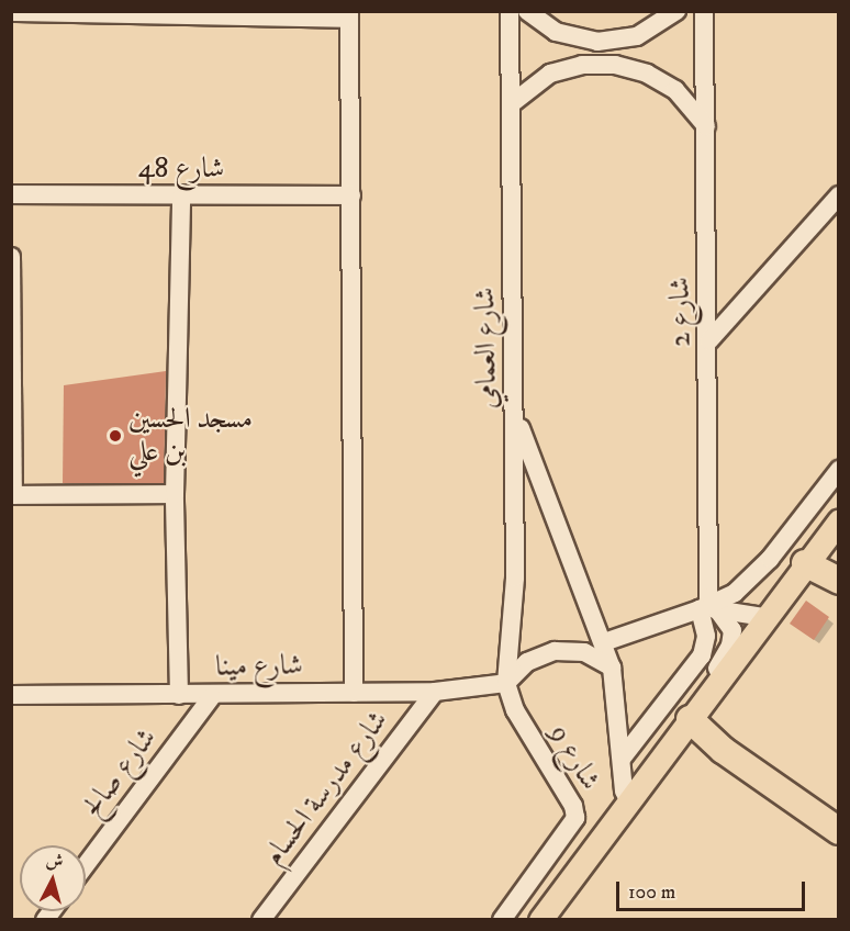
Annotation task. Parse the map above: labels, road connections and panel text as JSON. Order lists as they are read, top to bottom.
{
  "streets": {
    "street": [
      "شارع 48",
      "شارع 2",
      "شارع العمامي",
      "شارع مينا",
      "شارع 9",
      "شارع صالح",
      "شارع مدرسة الحسام"
    ]
  },
  "crossings": [
    ["شارع 2", "شارع 9"],
    ["شارع العمامي", "شارع مينا"],
    ["شارع العمامي", "شارع 9"],
    ["شارع مينا", "شارع 9"],
    ["شارع مينا", "شارع صالح"],
    ["شارع مينا", "شارع مدرسة الحسام"]
  ],
  "places": ["مسجد الحسين بن علي"],
  "scale_bar": "100 m",
  "north": "top"
}
